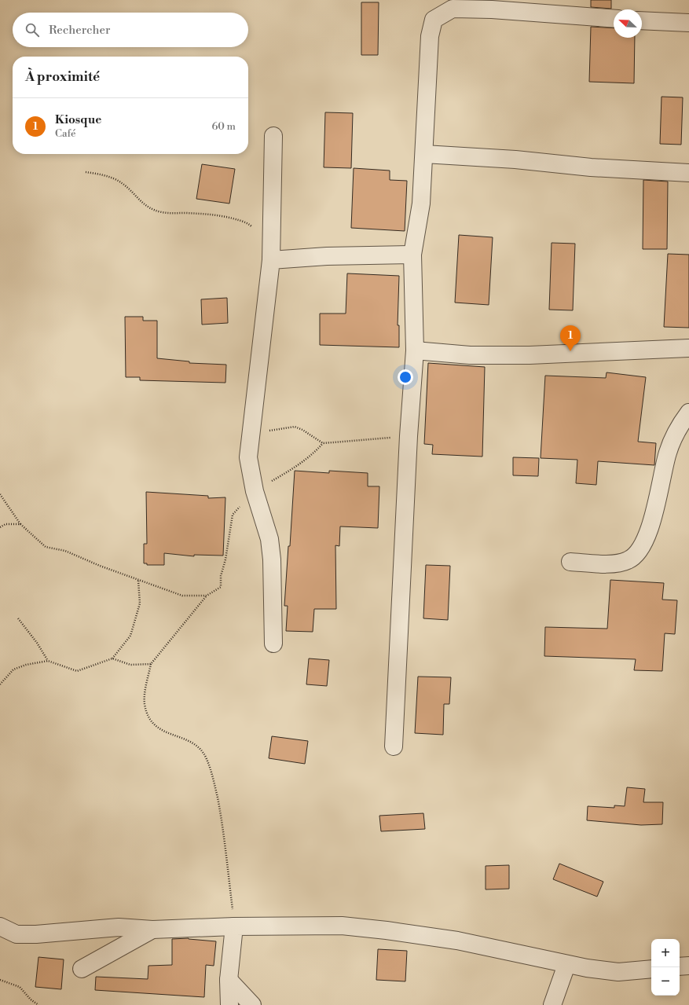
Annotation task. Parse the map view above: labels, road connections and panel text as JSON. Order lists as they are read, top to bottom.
{
  "north": "top left",
  "page": {
    "search": "Rechercher",
    "heading": "À proximité",
    "list": [
      {
        "mark": "1",
        "name": "Kiosque",
        "note": "Café",
        "value": "60 m"
      }
    ],
    "pins": "1",
    "map_buttons": ["+", "−"]
  }
}
